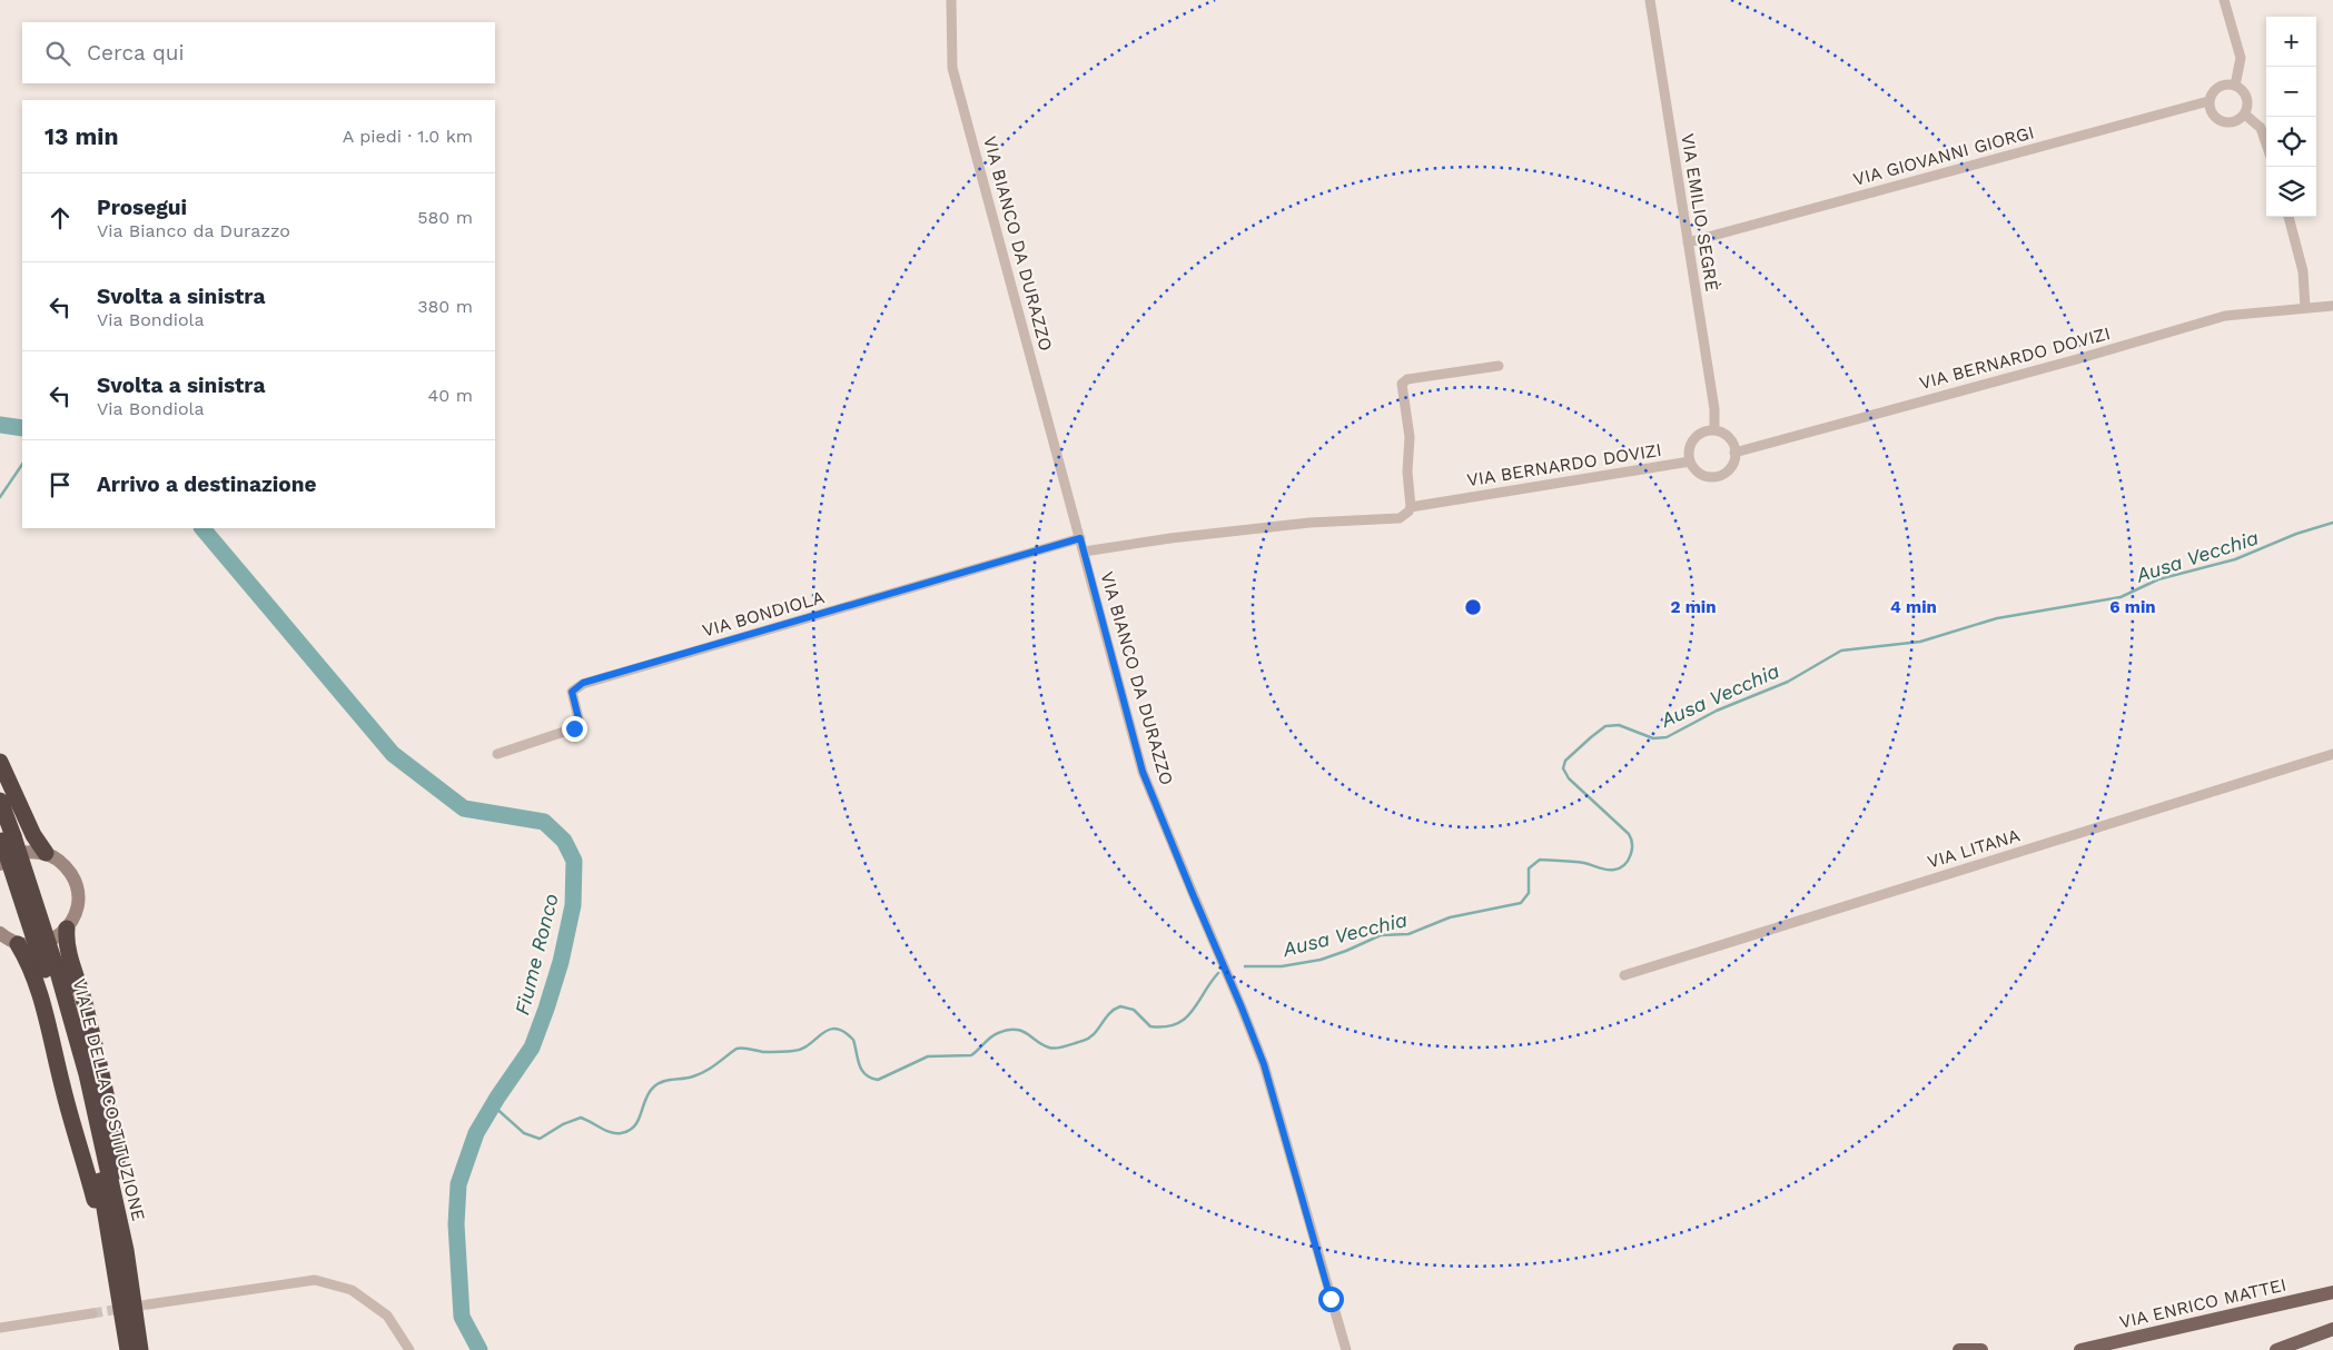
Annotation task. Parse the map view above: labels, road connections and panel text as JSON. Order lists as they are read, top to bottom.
{
  "streets": {
    "highway": ["VIALE DELLA COSTITUZIONE"],
    "main road": ["VIA ENRICO MATTEI"],
    "street": [
      "VIA GIOVANNI GIORGI",
      "VIA EMILIO SEGRÈ",
      "VIA BIANCO DA DURAZZO",
      "VIA BERNARDO DOVIZI",
      "VIA BONDIOLA",
      "VIA LITANA"
    ]
  },
  "crossings": [
    ["VIA GIOVANNI GIORGI", "VIA EMILIO SEGRÈ"],
    ["VIA EMILIO SEGRÈ", "VIA BERNARDO DOVIZI"],
    ["VIA BIANCO DA DURAZZO", "VIA BERNARDO DOVIZI"],
    ["VIA BIANCO DA DURAZZO", "VIA BONDIOLA"]
  ],
  "water": ["Ausa Vecchia", "Fiume Ronco"],
  "page": {
    "map_buttons": ["+", "−"],
    "search": "Cerca qui",
    "heading": ["13 min", "A piedi · 1.0 km"],
    "list": [
      ["Prosegui", "Via Bianco da Durazzo", "580 m"],
      ["Svolta a sinistra", "Via Bondiola", "380 m"],
      ["Svolta a sinistra", "Via Bondiola", "40 m"],
      "Arrivo a destinazione"
    ]
  },
  "rings": ["2 min", "4 min", "6 min"]
}
